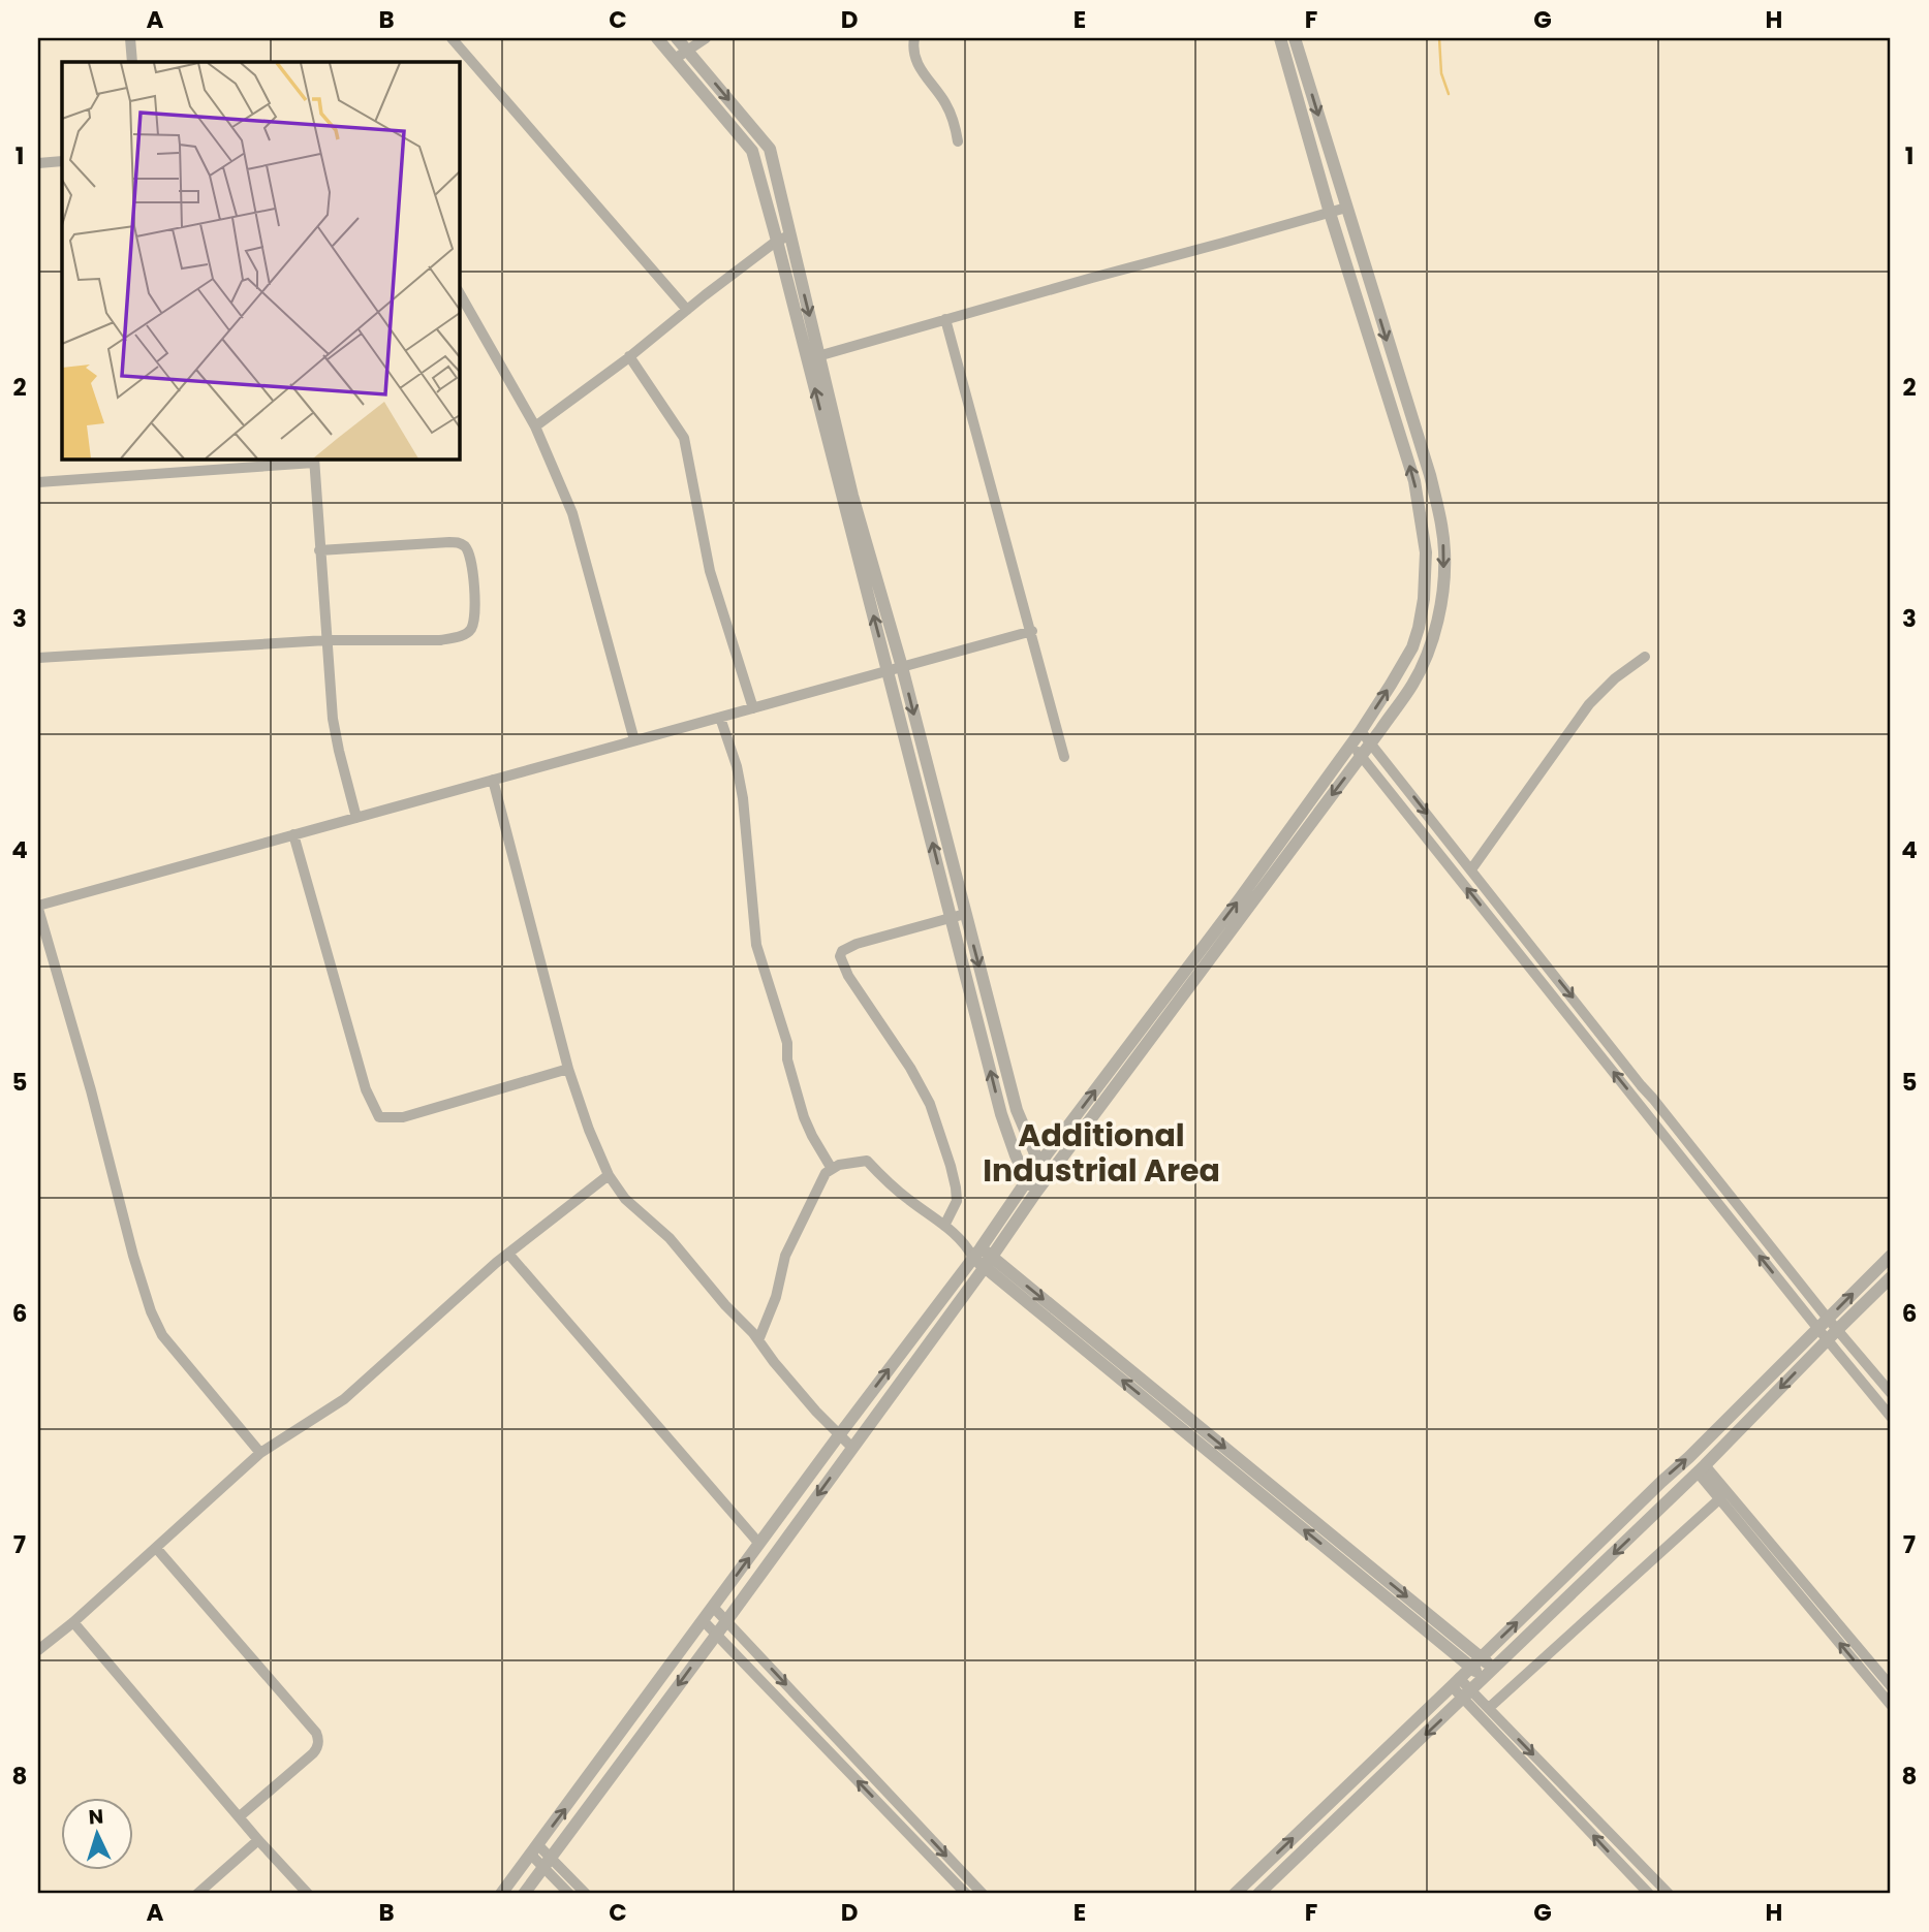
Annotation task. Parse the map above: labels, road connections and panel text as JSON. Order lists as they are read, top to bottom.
{
  "districts": ["Additional Industrial Area"],
  "north": "top",
  "grid": {
    "columns": [
      "A",
      "B",
      "C",
      "D",
      "E",
      "F",
      "G",
      "H"
    ],
    "rows": [
      "1",
      "2",
      "3",
      "4",
      "5",
      "6",
      "7",
      "8"
    ]
  }
}
